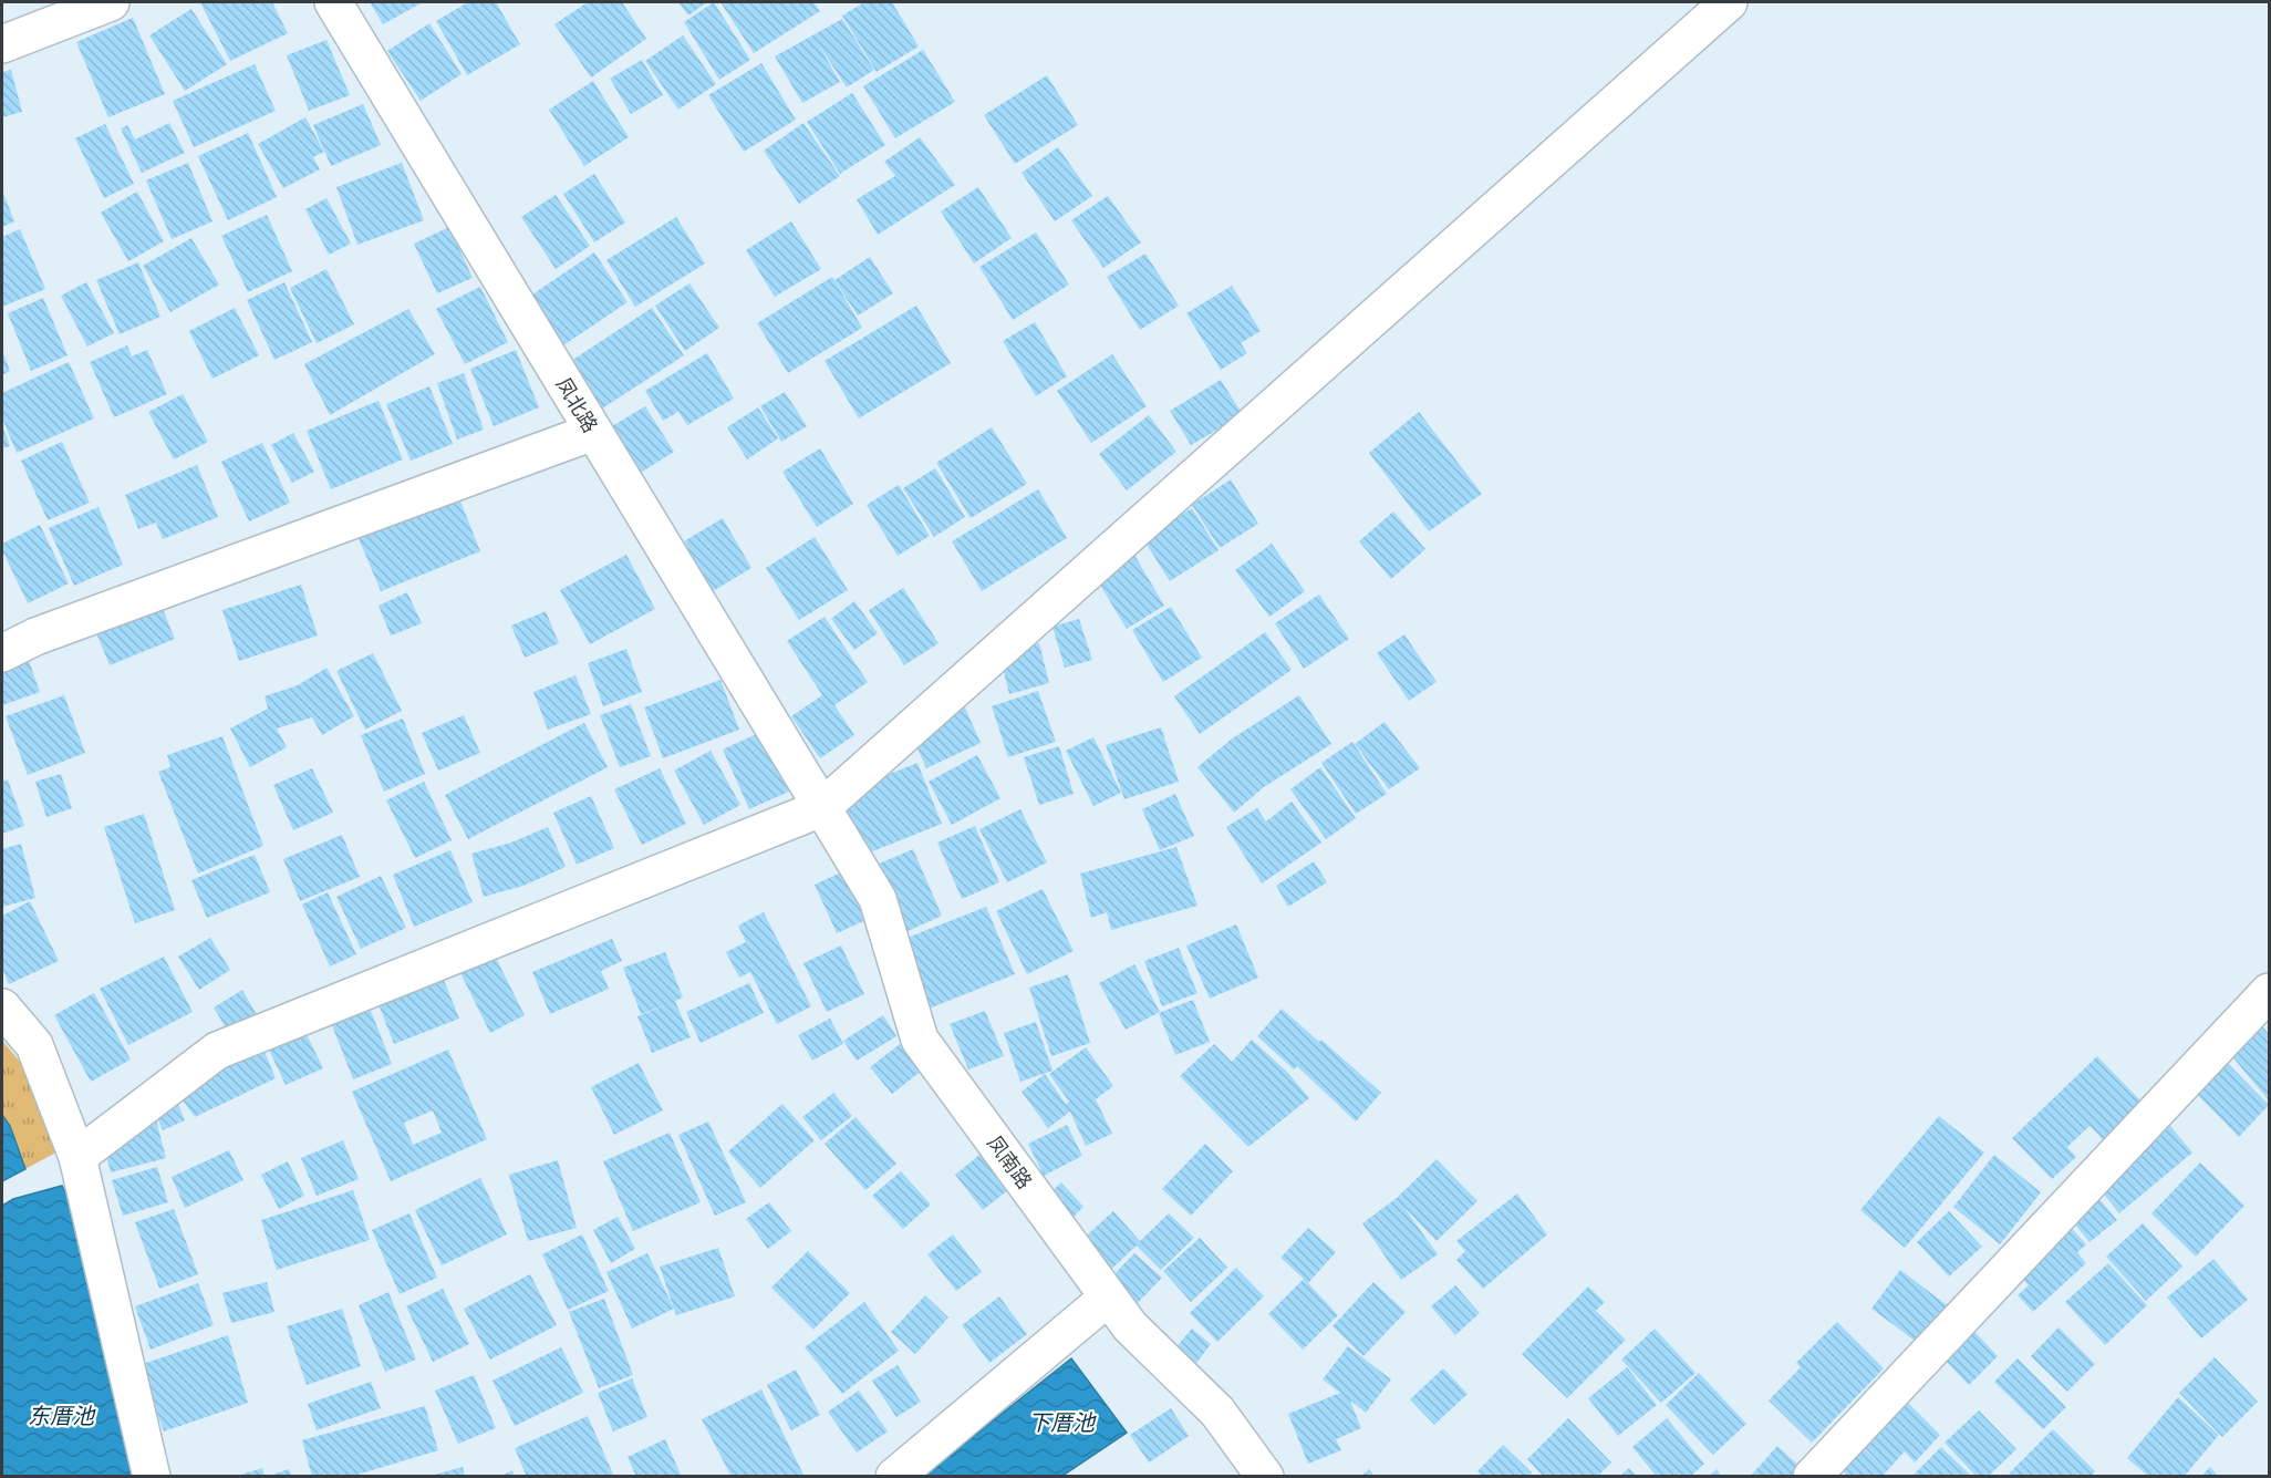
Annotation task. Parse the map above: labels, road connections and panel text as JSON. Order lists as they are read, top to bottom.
{
  "streets": {
    "street": ["凤北路", "凤南路"]
  },
  "crossings": [
    ["凤北路", "凤南路"]
  ],
  "water": ["东厝池", "下厝池"]
}
